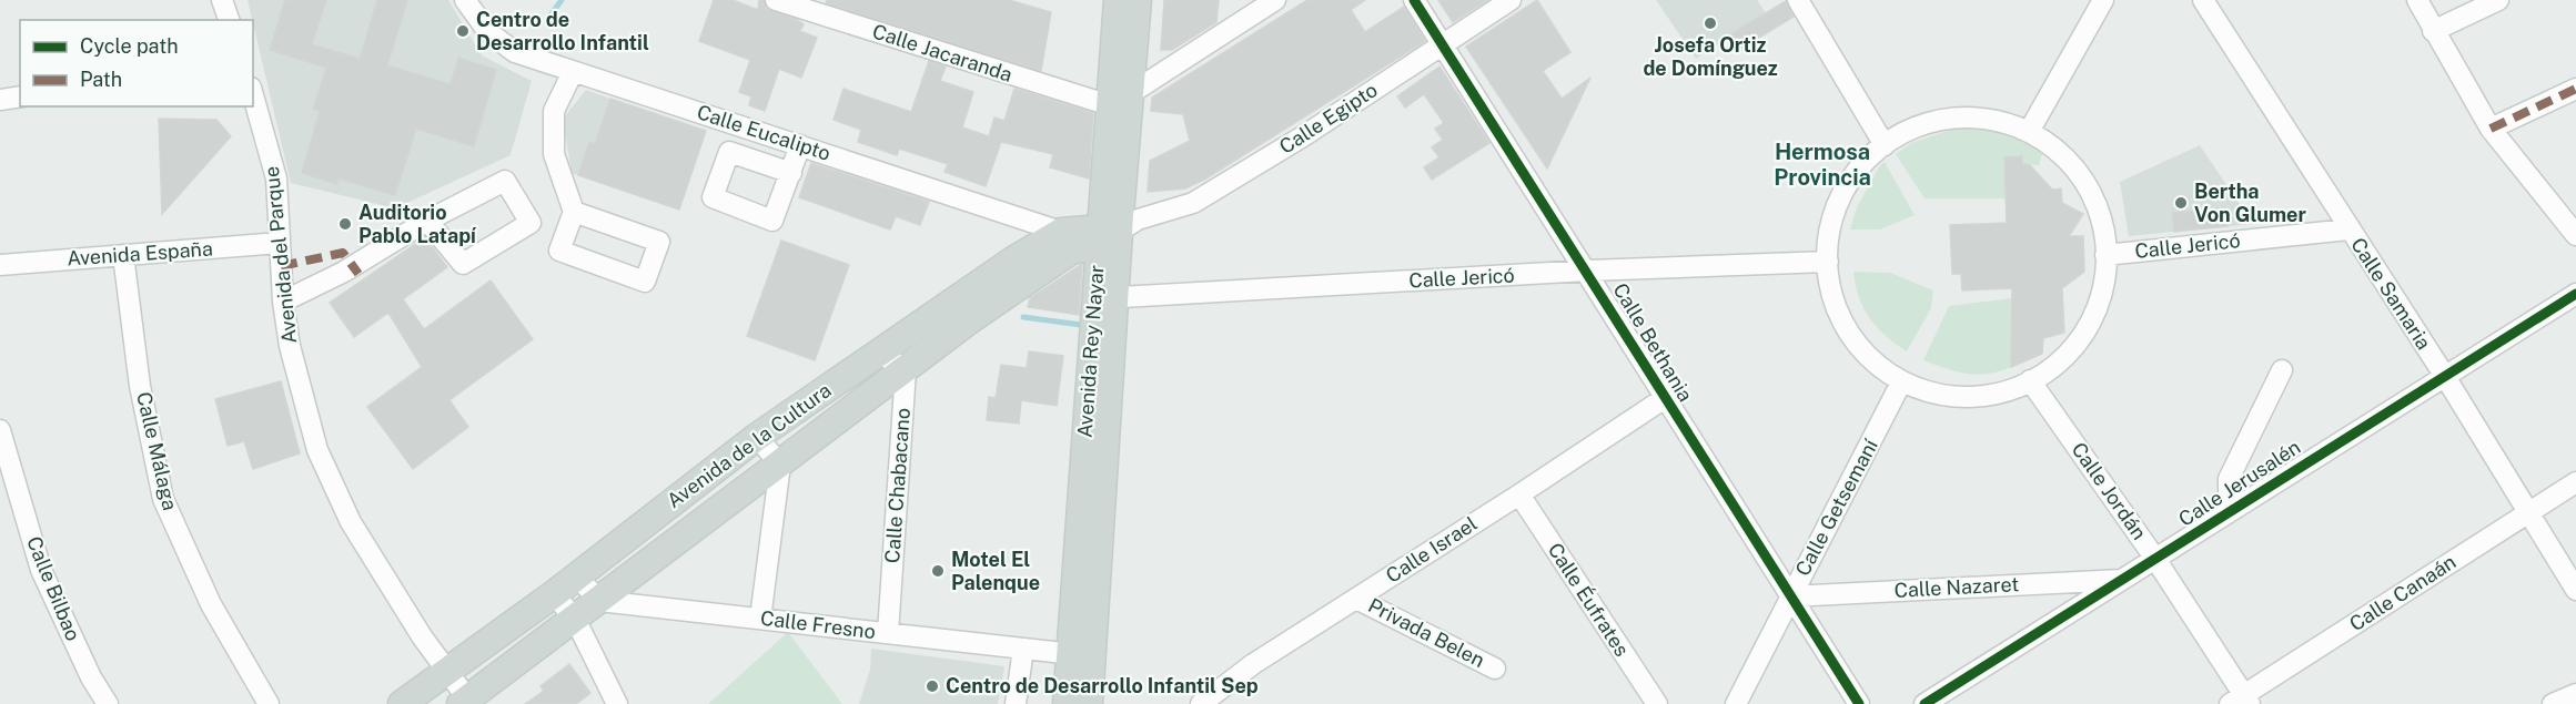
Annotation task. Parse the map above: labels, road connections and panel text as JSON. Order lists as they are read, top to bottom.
{
  "streets": {
    "main road": ["Avenida Rey Nayar", "Avenida de la Cultura"],
    "street": [
      "Calle Jacaranda",
      "Calle Egipto",
      "Calle Eucalipto",
      "Calle Jericó",
      "Avenida España",
      "Avenida del Parque",
      "Calle Samaria",
      "Calle Bethania",
      "Calle Málaga",
      "Calle Jerusalén",
      "Calle Chabacano",
      "Calle Jordán",
      "Calle Getsemaní",
      "Calle Israel",
      "Calle Nazaret",
      "Calle Bilbao",
      "Calle Canaán",
      "Calle Éufrates",
      "Calle Fresno",
      "Privada Belen"
    ]
  },
  "crossings": [
    ["Calle Jacaranda", "Avenida Rey Nayar"],
    ["Calle Egipto", "Calle Bethania"],
    ["Calle Egipto", "Avenida Rey Nayar"],
    ["Calle Egipto", "Avenida de la Cultura"],
    ["Calle Eucalipto", "Avenida de la Cultura"],
    ["Calle Jericó", "Calle Samaria"],
    ["Calle Jericó", "Calle Bethania"],
    ["Calle Jericó", "Avenida Rey Nayar"],
    ["Avenida España", "Avenida del Parque"],
    ["Avenida España", "Calle Málaga"],
    ["Avenida del Parque", "Avenida de la Cultura"],
    ["Calle Samaria", "Calle Jerusalén"],
    ["Calle Samaria", "Calle Canaán"],
    ["Calle Bethania", "Calle Getsemaní"],
    ["Calle Bethania", "Calle Israel"],
    ["Calle Bethania", "Calle Nazaret"],
    ["Avenida Rey Nayar", "Avenida de la Cultura"],
    ["Avenida Rey Nayar", "Calle Fresno"],
    ["Avenida de la Cultura", "Calle Chabacano"],
    ["Avenida de la Cultura", "Calle Fresno"],
    ["Calle Jerusalén", "Calle Jordán"],
    ["Calle Jerusalén", "Calle Nazaret"],
    ["Calle Chabacano", "Calle Fresno"],
    ["Calle Jordán", "Calle Canaán"],
    ["Calle Getsemaní", "Calle Nazaret"],
    ["Calle Israel", "Calle Éufrates"],
    ["Calle Israel", "Privada Belen"]
  ],
  "districts": ["Hermosa Provincia"],
  "places": [
    "Josefa Ortiz de Domínguez",
    "Centro de Desarrollo Infantil",
    "Bertha Von Glumer",
    "Auditorio Pablo Latapí",
    "Motel El Palenque",
    "Centro de Desarrollo Infantil Sep"
  ],
  "legend": ["Cycle path", "Path"]
}
